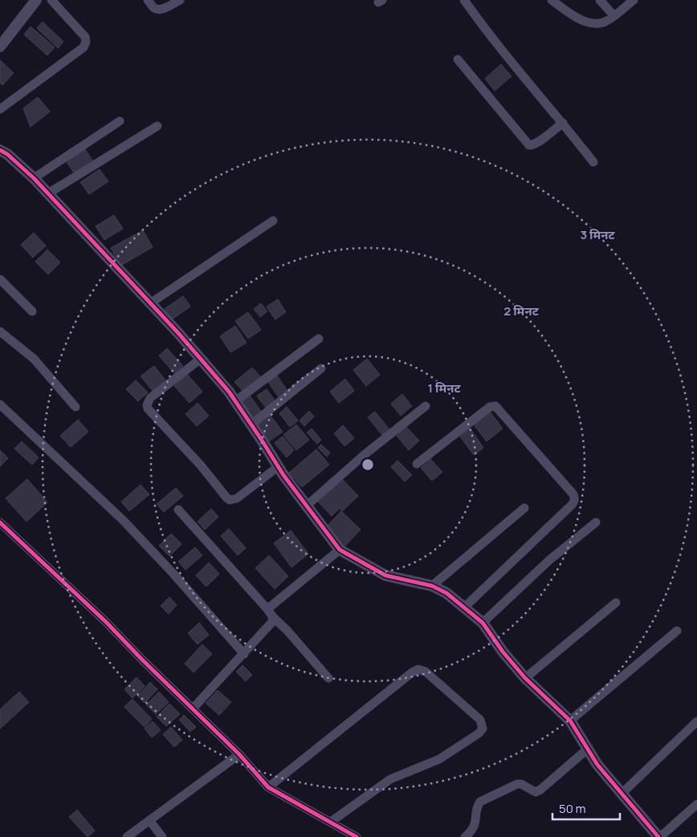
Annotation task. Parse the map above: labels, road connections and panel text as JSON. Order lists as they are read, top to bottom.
{
  "scale_bar": "50 m",
  "rings": ["3 मिनट", "2 मिनट", "1 मिनट"]
}
